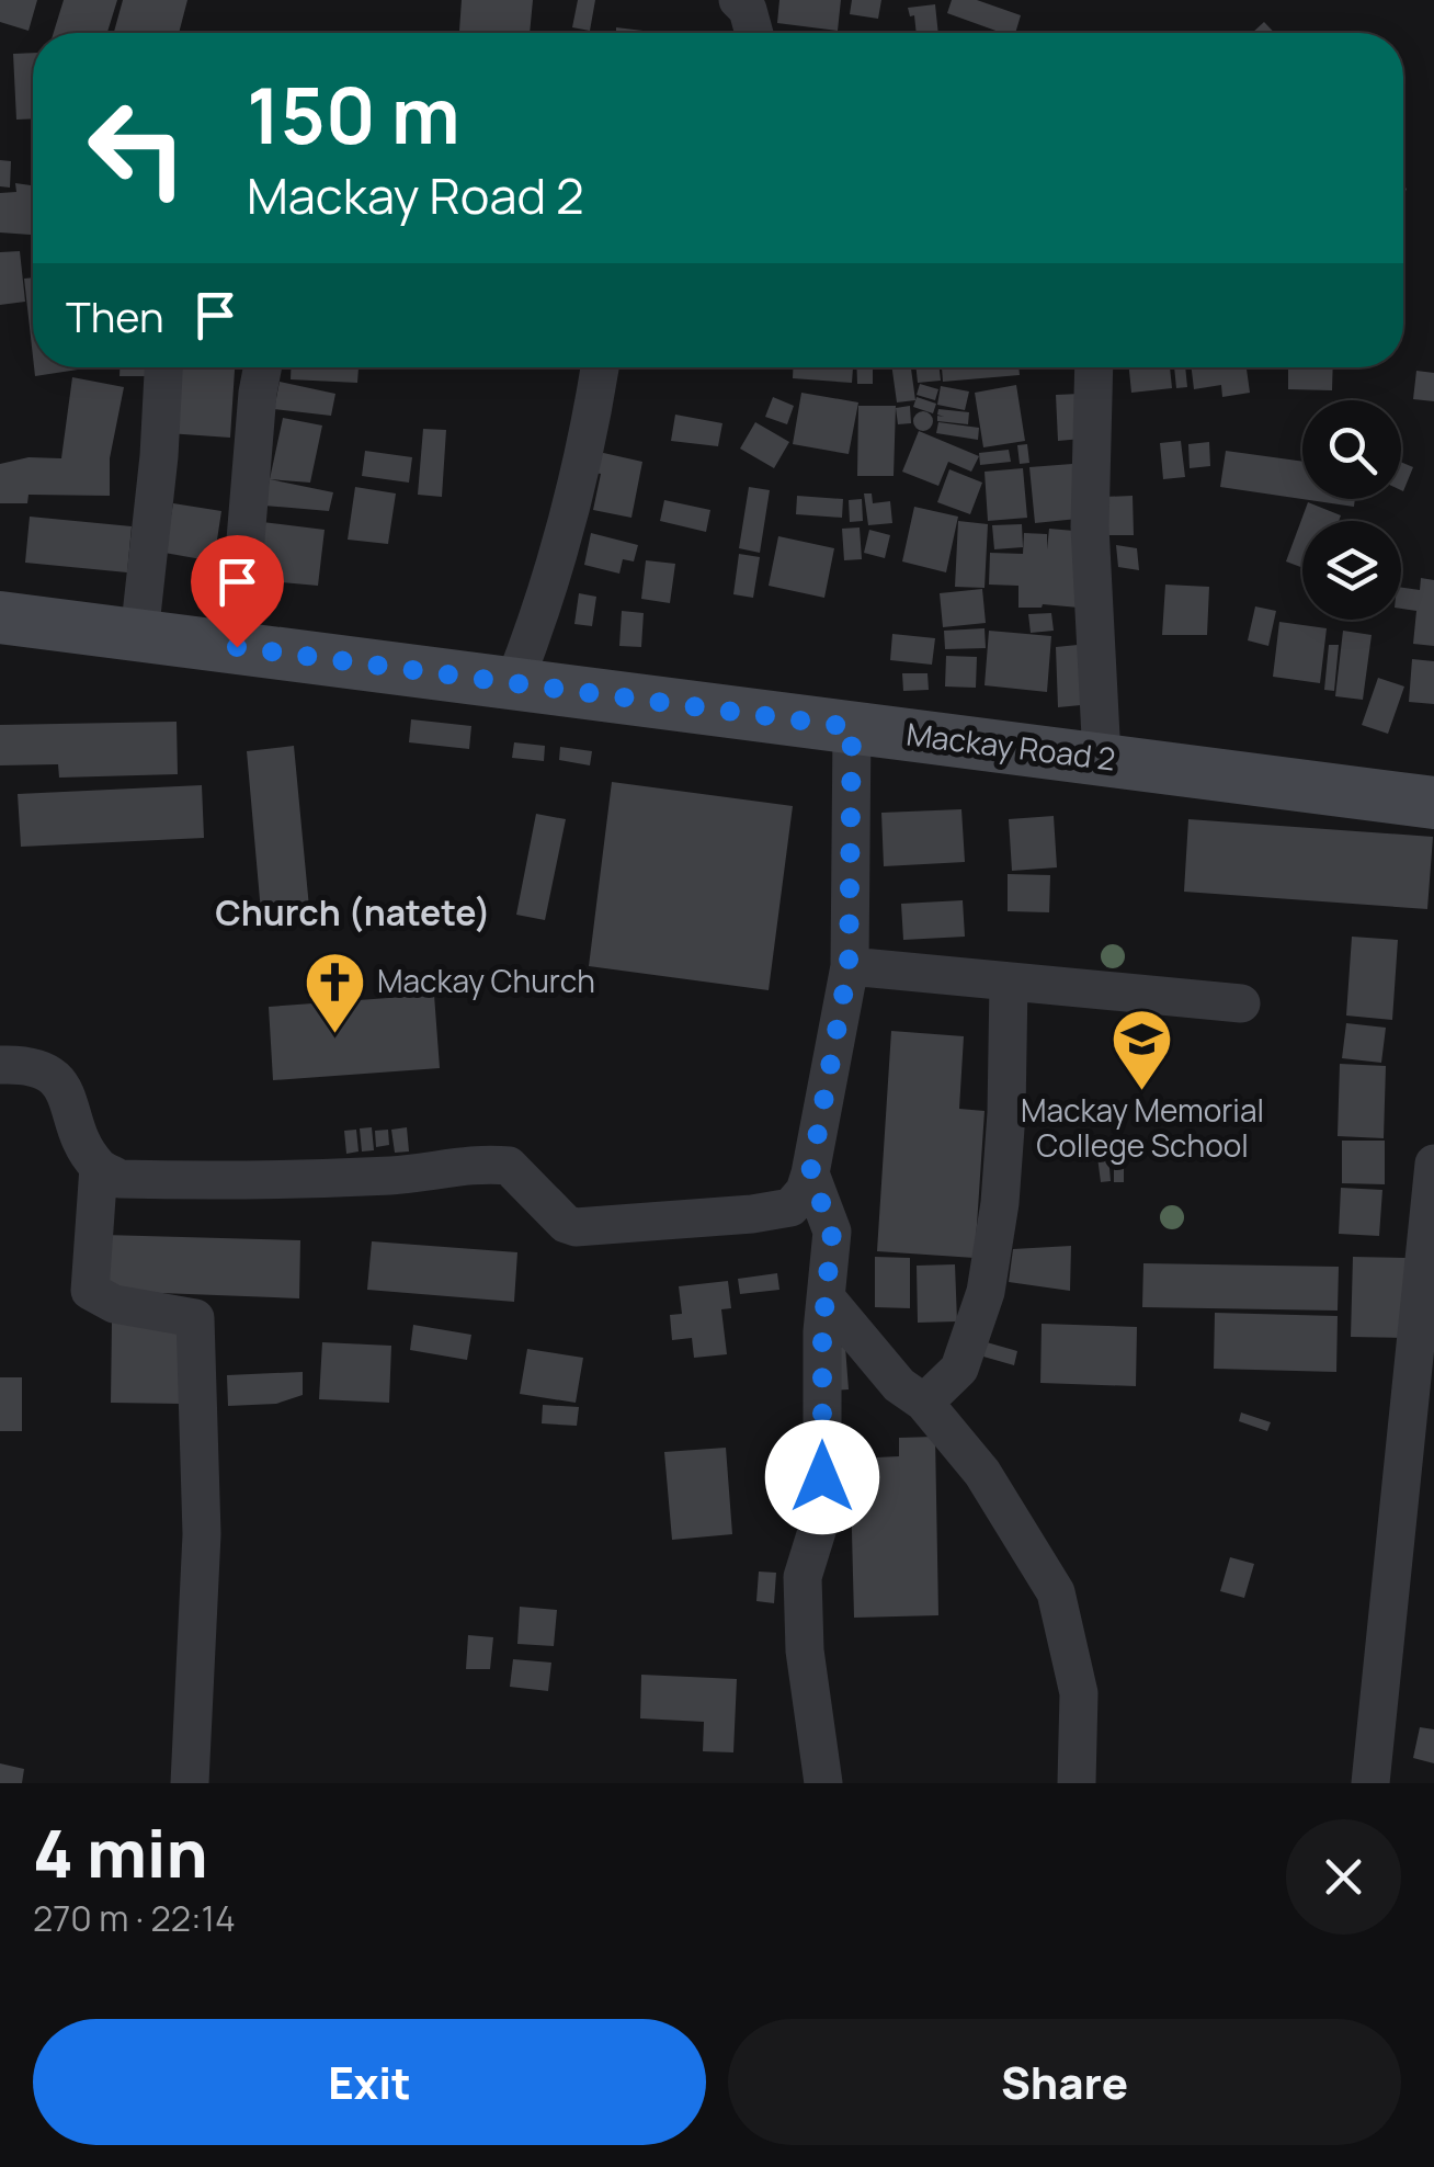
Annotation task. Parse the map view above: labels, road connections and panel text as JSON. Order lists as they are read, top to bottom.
{
  "streets": {
    "street": ["Mackay Road 2"]
  },
  "districts": ["Church (natete)"],
  "places": {
    "church": ["Mackay Church"],
    "school or university": ["Mackay Memorial College School"]
  },
  "page": {
    "turn": ["150 m", "Mackay Road 2"],
    "then": "Then",
    "heading": ["4 min", "270 m · 22:14"],
    "buttons": ["Exit", "Share"]
  }
}
